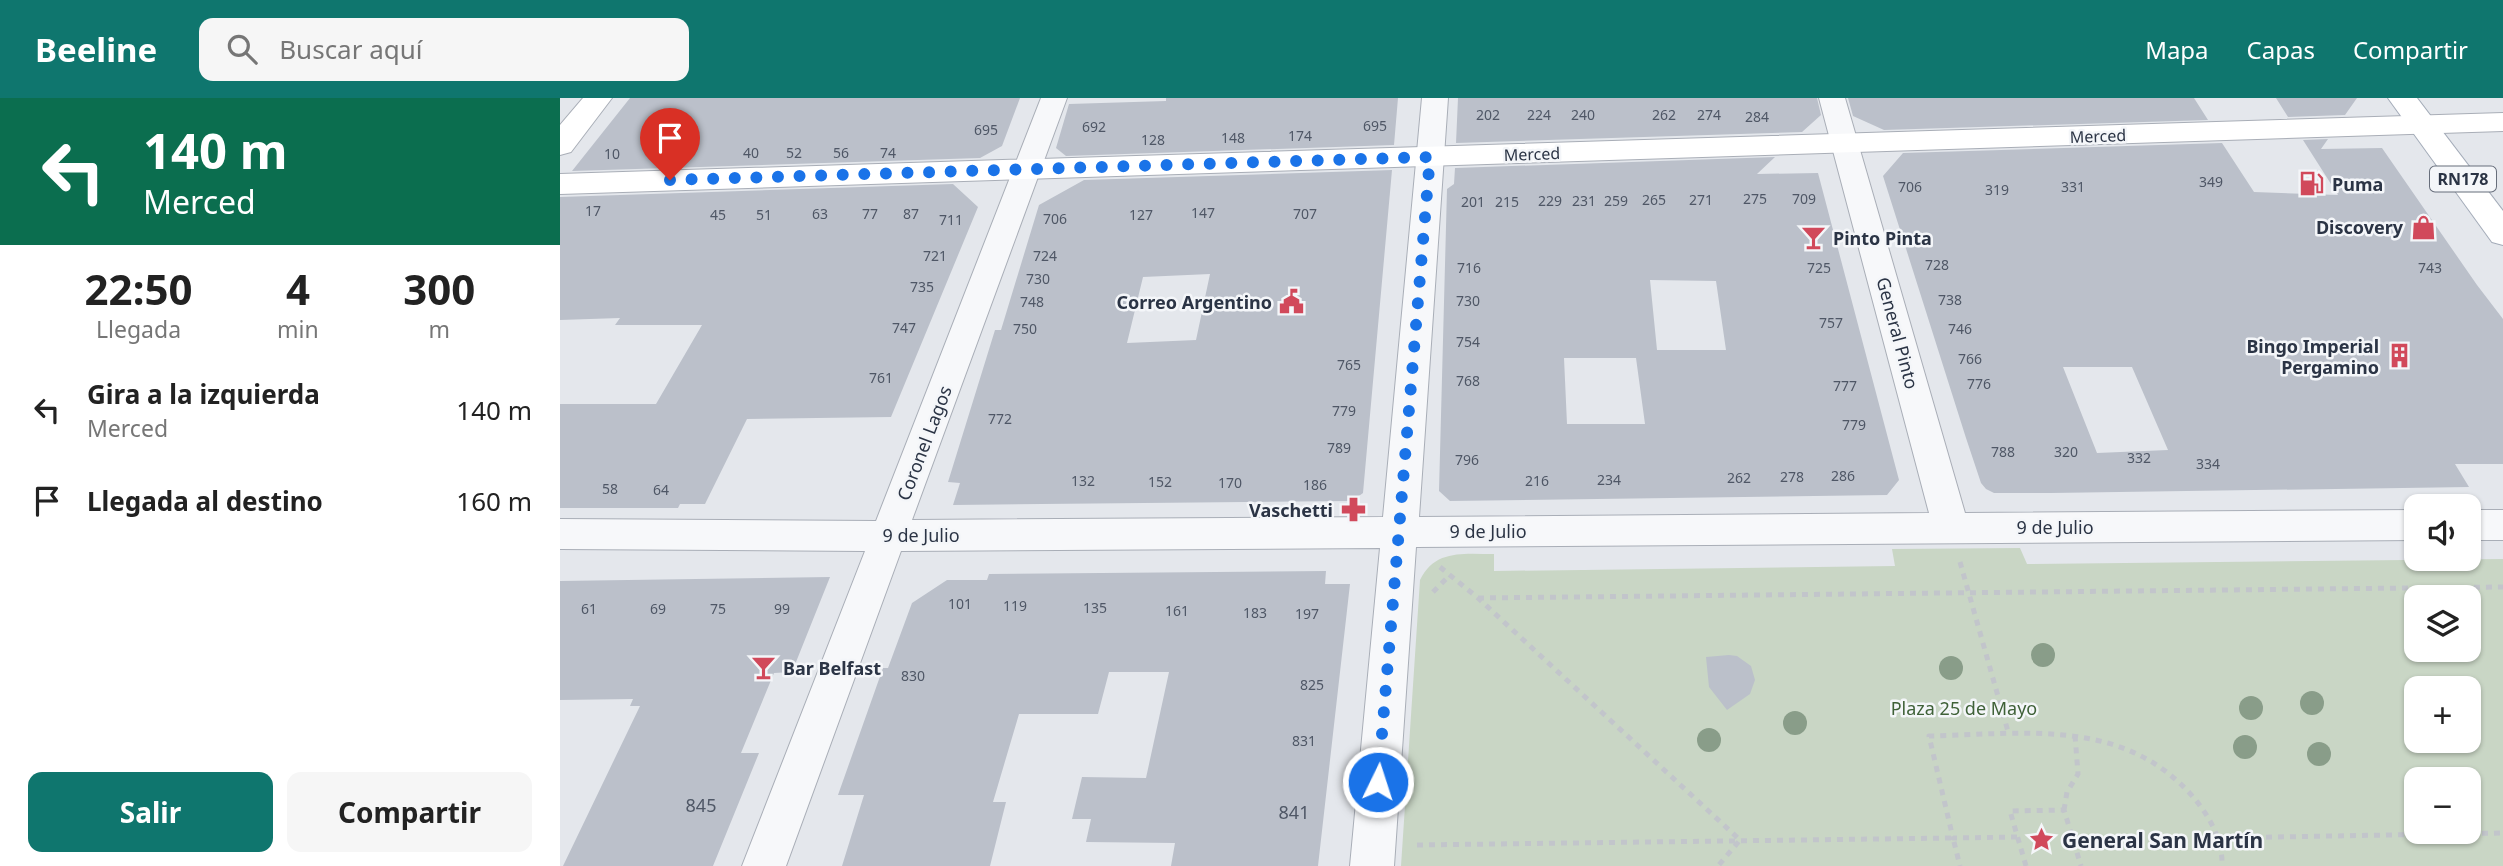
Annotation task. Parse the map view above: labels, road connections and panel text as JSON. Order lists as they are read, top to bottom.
{
  "streets": {
    "street": [
      "Merced",
      "RN178",
      "General Pinto",
      "Coronel Lagos",
      "9 de Julio"
    ]
  },
  "crossings": [
    ["Merced", "RN178"],
    ["Merced", "General Pinto"],
    ["Merced", "Coronel Lagos"],
    ["General Pinto", "9 de Julio"],
    ["Coronel Lagos", "9 de Julio"]
  ],
  "parks": ["Plaza 25 de Mayo"],
  "places": {
    "fuel station": ["Puma"],
    "shop": ["Discovery"],
    "bar": ["Pinto Pinta", "Bar Belfast"],
    "public building": ["Correo Argentino"],
    "building": ["Bingo Imperial Pergamino"],
    "pharmacy": ["Vaschetti"],
    "place": ["General San Martín"]
  },
  "house_numbers": [
    "202",
    "224",
    "240",
    "262",
    "274",
    "284",
    "695",
    "692",
    "695",
    "174",
    "148",
    "128",
    "40",
    "52",
    "56",
    "74",
    "10",
    "349",
    "706",
    "331",
    "319",
    "275",
    "709",
    "265",
    "271",
    "229",
    "231",
    "259",
    "201",
    "215",
    "17",
    "147",
    "63",
    "77",
    "87",
    "707",
    "45",
    "51",
    "127",
    "706",
    "711",
    "721",
    "724",
    "728",
    "716",
    "725",
    "743",
    "730",
    "735",
    "738",
    "730",
    "748",
    "757",
    "747",
    "750",
    "746",
    "754",
    "766",
    "765",
    "761",
    "768",
    "776",
    "777",
    "779",
    "772",
    "779",
    "789",
    "788",
    "320",
    "332",
    "796",
    "334",
    "286",
    "278",
    "262",
    "234",
    "132",
    "216",
    "152",
    "170",
    "186",
    "58",
    "64",
    "101",
    "119",
    "135",
    "61",
    "69",
    "75",
    "99",
    "161",
    "183",
    "197",
    "830",
    "825",
    "831",
    "845",
    "841"
  ],
  "page": {
    "header": "Beeline",
    "search": "Buscar aquí",
    "nav": ["Mapa", "Capas", "Compartir"],
    "turn": ["140 m", "Merced"],
    "eta": [
      "22:50",
      "Llegada",
      "4",
      "min",
      "300",
      "m"
    ],
    "list": [
      {
        "name": "Gira a la izquierda",
        "note": "Merced",
        "value": "140 m"
      },
      {
        "name": "Llegada al destino",
        "value": "160 m"
      }
    ],
    "map_buttons": ["+", "−"],
    "buttons": ["Salir", "Compartir"]
  }
}
